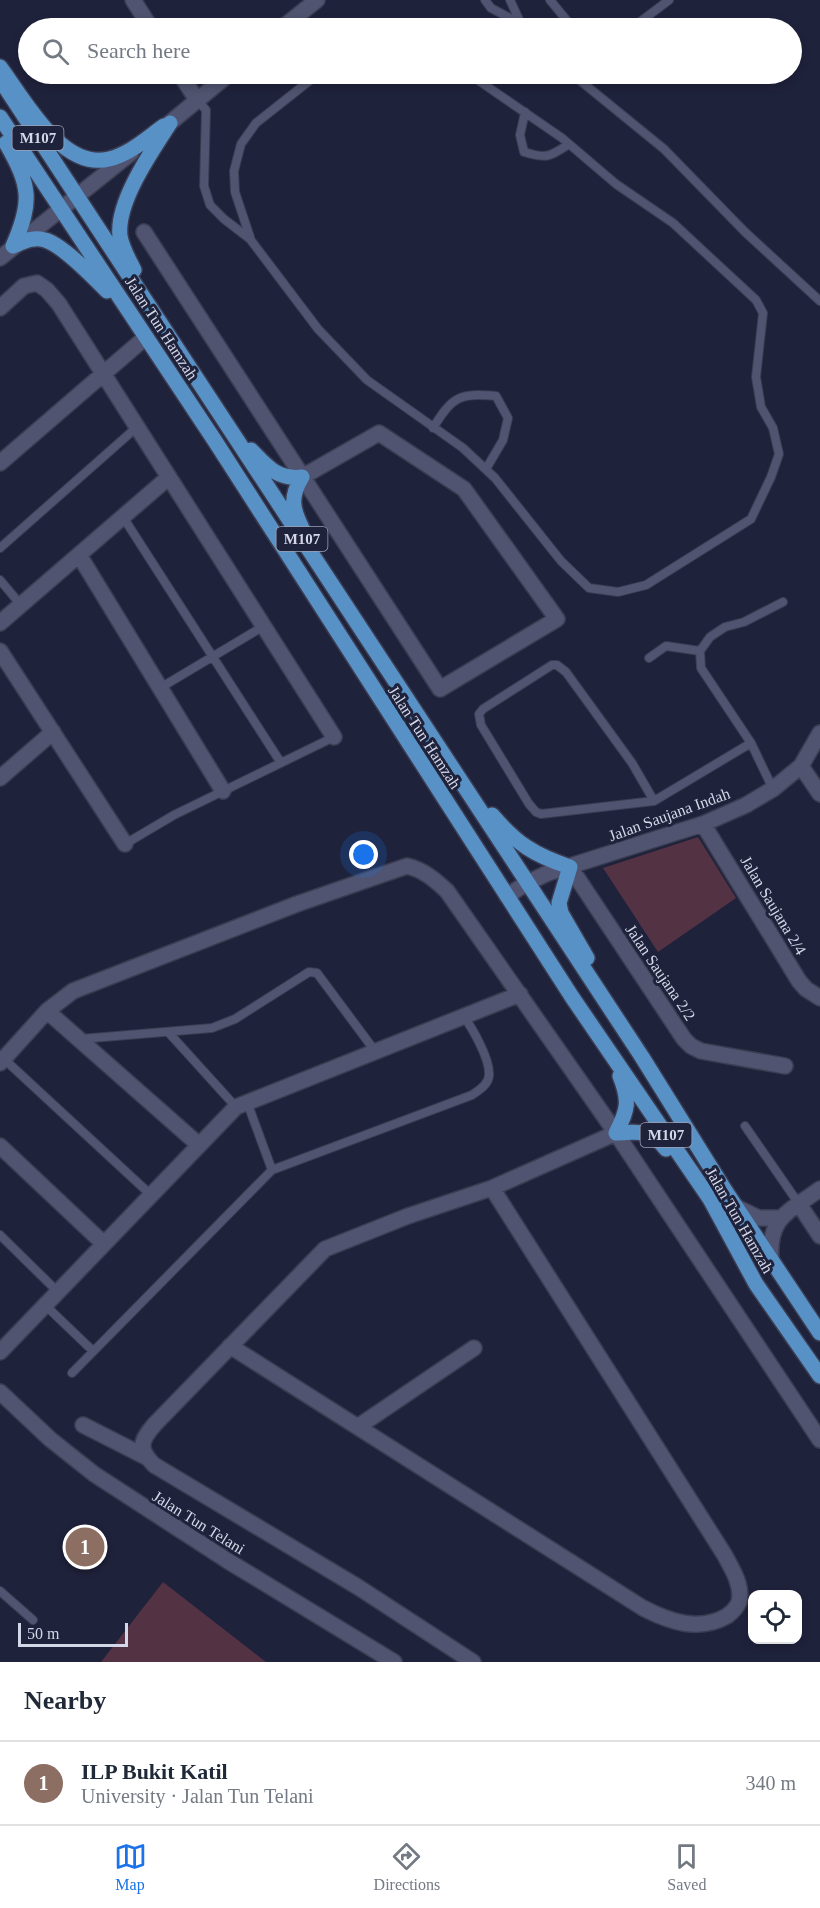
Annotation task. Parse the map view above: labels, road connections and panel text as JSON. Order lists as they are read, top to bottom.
{
  "streets": {
    "main road": ["M107", "Jalan Tun Hamzah"],
    "street": [
      "Jalan Saujana Indah",
      "Jalan Saujana 2/4",
      "Jalan Saujana 2/2",
      "Jalan Tun Telani"
    ]
  },
  "crossings": [
    ["Jalan Tun Hamzah", "Jalan Saujana Indah"],
    ["Jalan Saujana Indah", "Jalan Saujana 2/4"],
    ["Jalan Saujana Indah", "Jalan Saujana 2/2"]
  ],
  "scale_bar": "50 m",
  "page": {
    "search": "Search here",
    "pins": "1",
    "scale": "50 m",
    "heading": "Nearby",
    "list": [
      {
        "mark": "1",
        "name": "ILP Bukit Katil",
        "note": "University · Jalan Tun Telani",
        "value": "340 m"
      }
    ],
    "nav": ["Map", "Directions", "Saved"]
  }
}
